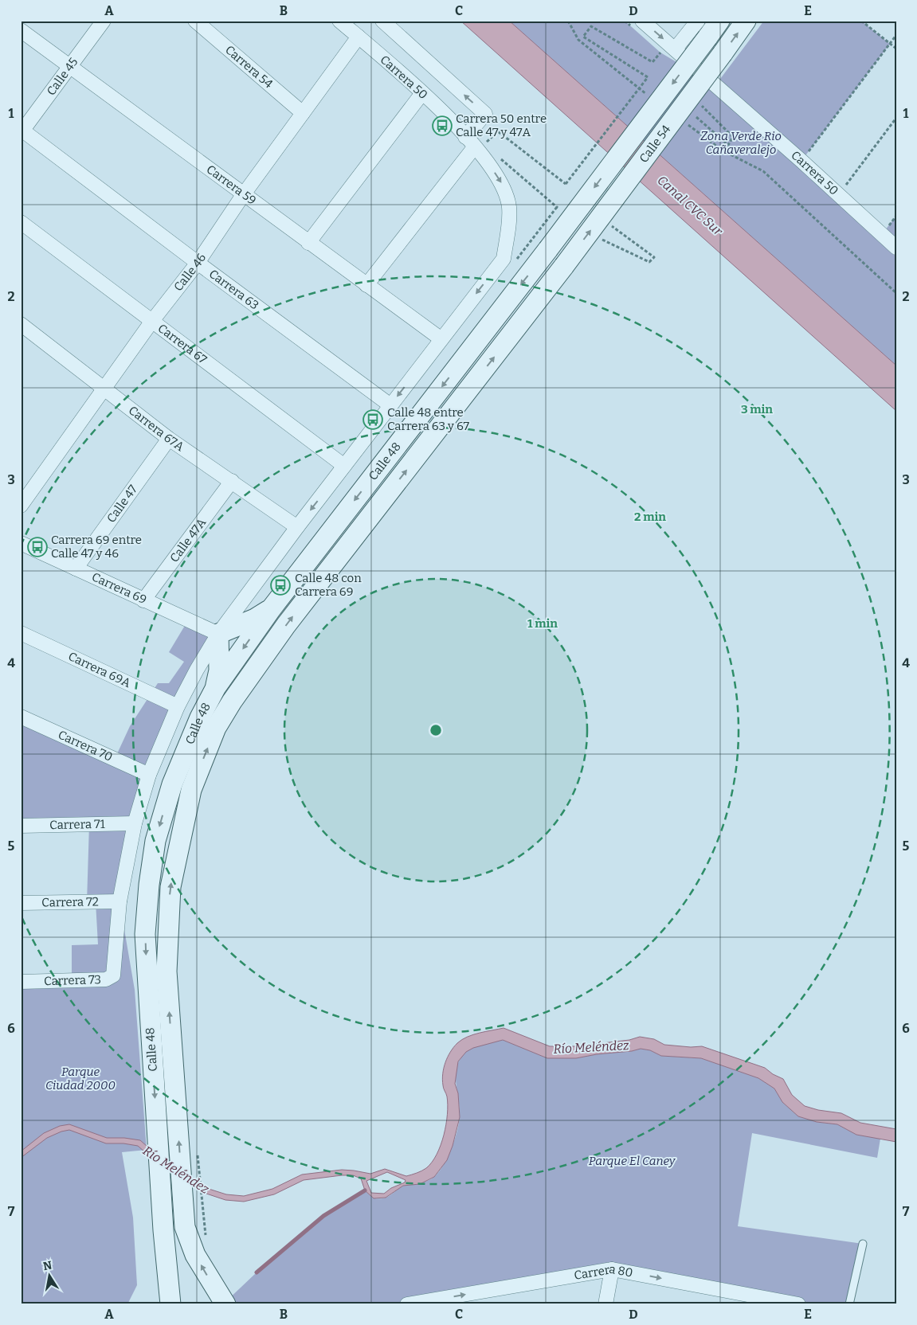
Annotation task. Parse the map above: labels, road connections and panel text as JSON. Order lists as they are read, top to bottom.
{
  "streets": {
    "main road": ["Calle 54", "Calle 48"],
    "street": [
      "Carrera 54",
      "Calle 45",
      "Carrera 50",
      "Carrera 59",
      "Calle 46",
      "Carrera 63",
      "Carrera 67",
      "Carrera 67A",
      "Calle 47",
      "Calle 47A",
      "Carrera 69",
      "Carrera 69A",
      "Carrera 70",
      "Carrera 71",
      "Carrera 72",
      "Carrera 73",
      "Carrera 80"
    ]
  },
  "crossings": [
    ["Carrera 54", "Calle 46"],
    ["Calle 45", "Carrera 59"],
    ["Calle 45", "Carrera 63"],
    ["Carrera 50", "Calle 54"],
    ["Carrera 50", "Calle 46"],
    ["Carrera 50", "Calle 48"],
    ["Calle 54", "Calle 48"],
    ["Carrera 59", "Calle 46"],
    ["Carrera 59", "Calle 48"],
    ["Calle 46", "Carrera 63"],
    ["Calle 46", "Carrera 67"],
    ["Calle 46", "Carrera 67A"],
    ["Carrera 63", "Calle 48"],
    ["Carrera 67", "Calle 48"],
    ["Carrera 67A", "Calle 48"],
    ["Carrera 67A", "Calle 47"],
    ["Carrera 67A", "Calle 47A"],
    ["Calle 48", "Carrera 69"],
    ["Calle 48", "Carrera 69A"],
    ["Calle 48", "Carrera 70"],
    ["Calle 48", "Carrera 71"],
    ["Calle 48", "Carrera 72"],
    ["Calle 48", "Carrera 73"],
    ["Calle 47", "Carrera 69"],
    ["Calle 47A", "Carrera 69"]
  ],
  "one_way": ["Carrera 80"],
  "water": ["Canal CVC Sur", "Río Meléndez"],
  "parks": ["Zona Verde Rio Cañaveralejo", "Parque Ciudad 2000", "Parque El Caney"],
  "places": {
    "bus stop": [
      "Carrera 50 entre Calle 47 y 47A",
      "Calle 48 entre Carrera 63 y 67",
      "Carrera 69 entre Calle 47 y 46",
      "Calle 48 con Carrera 69"
    ]
  },
  "north": "top",
  "grid": {
    "columns": [
      "A",
      "B",
      "C",
      "D",
      "E"
    ],
    "rows": [
      "1",
      "2",
      "3",
      "4",
      "5",
      "6",
      "7"
    ]
  },
  "rings": ["3 min", "2 min", "1 min"]
}
